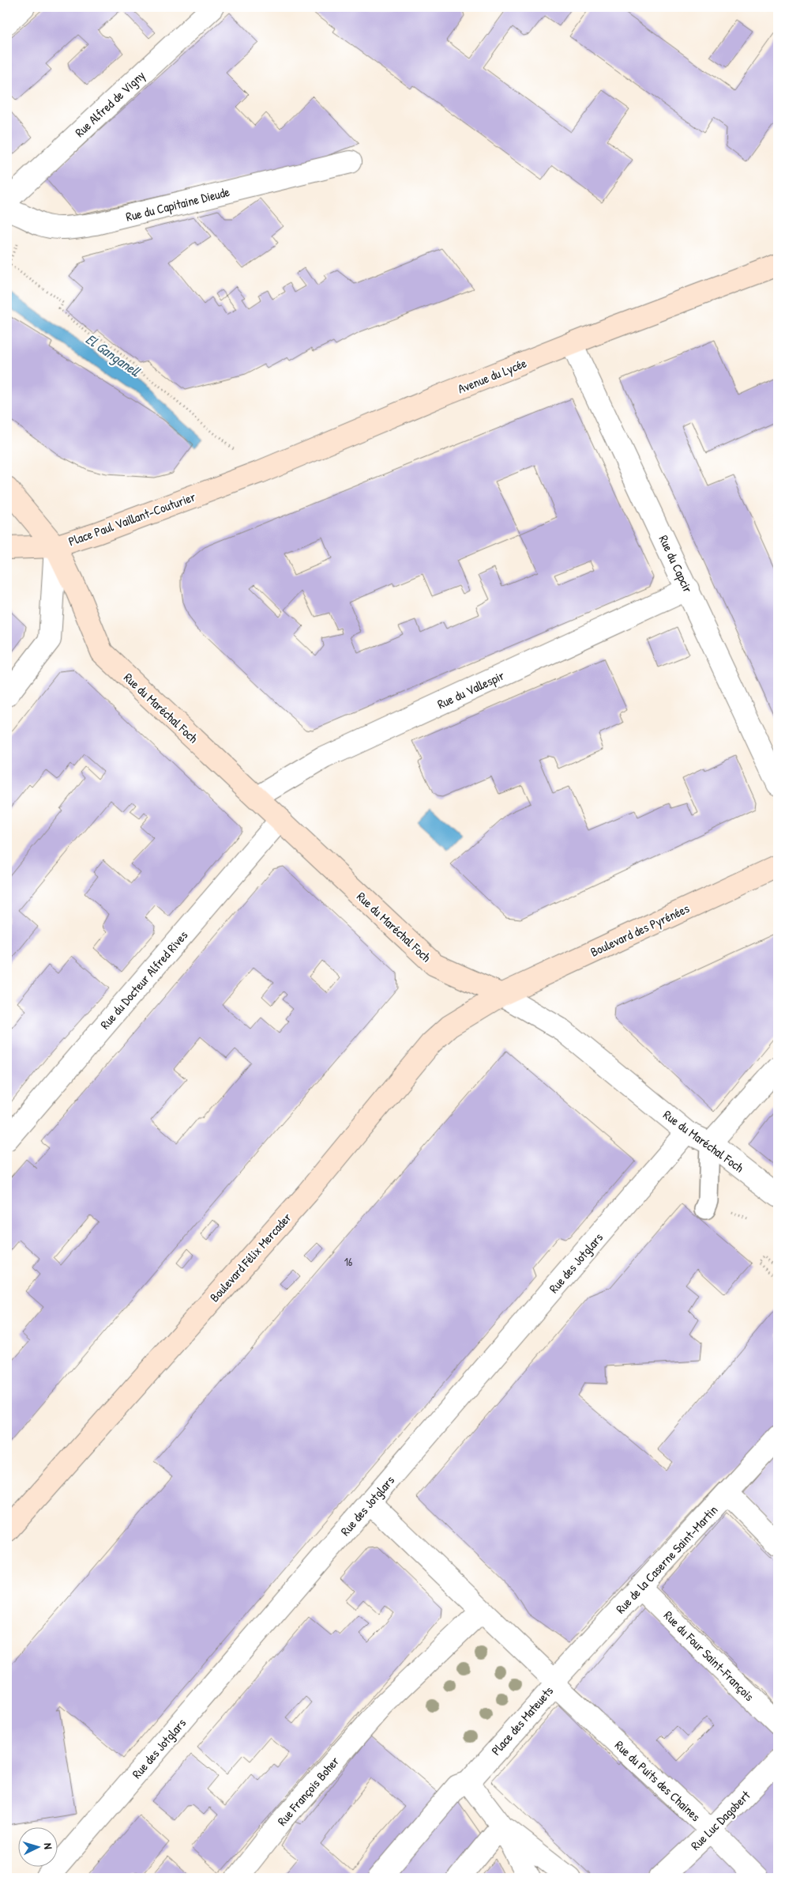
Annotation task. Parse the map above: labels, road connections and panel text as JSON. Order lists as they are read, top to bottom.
{
  "streets": {
    "main road": [
      "Avenue du Lycée",
      "Place Paul Vaillant-Couturier",
      "Rue du Maréchal Foch",
      "Boulevard des Pyrénées",
      "Boulevard Félix Mercader"
    ],
    "street": [
      "Rue Alfred de Vigny",
      "Rue du Capitaine Dieude",
      "Rue du Capcir",
      "Rue du Vallespir",
      "Rue du Docteur Alfred Rives",
      "Rue des Jotglars",
      "Rue de la Caserne Saint-Martin",
      "Rue du Four Saint-François",
      "Place des Mateuets",
      "Rue du Puits des Chaines",
      "Rue François Boher",
      "Rue Luc Dagobert"
    ]
  },
  "crossings": [
    ["Avenue du Lycée", "Place Paul Vaillant-Couturier"],
    ["Avenue du Lycée", "Rue du Capcir"],
    ["Place Paul Vaillant-Couturier", "Rue du Maréchal Foch"],
    ["Rue du Capcir", "Rue du Vallespir"],
    ["Rue du Vallespir", "Rue du Maréchal Foch"],
    ["Rue du Maréchal Foch", "Boulevard des Pyrénées"],
    ["Rue du Maréchal Foch", "Rue du Docteur Alfred Rives"],
    ["Rue du Maréchal Foch", "Boulevard Félix Mercader"],
    ["Rue du Maréchal Foch", "Rue des Jotglars"],
    ["Boulevard des Pyrénées", "Boulevard Félix Mercader"],
    ["Rue des Jotglars", "Place des Mateuets"],
    ["Rue de la Caserne Saint-Martin", "Rue du Four Saint-François"],
    ["Rue de la Caserne Saint-Martin", "Place des Mateuets"],
    ["Rue de la Caserne Saint-Martin", "Rue du Puits des Chaines"],
    ["Place des Mateuets", "Rue du Puits des Chaines"],
    ["Place des Mateuets", "Rue François Boher"],
    ["Rue du Puits des Chaines", "Rue Luc Dagobert"]
  ],
  "water": ["El Ganganell"],
  "house_numbers": ["16"],
  "north": "right"
}
